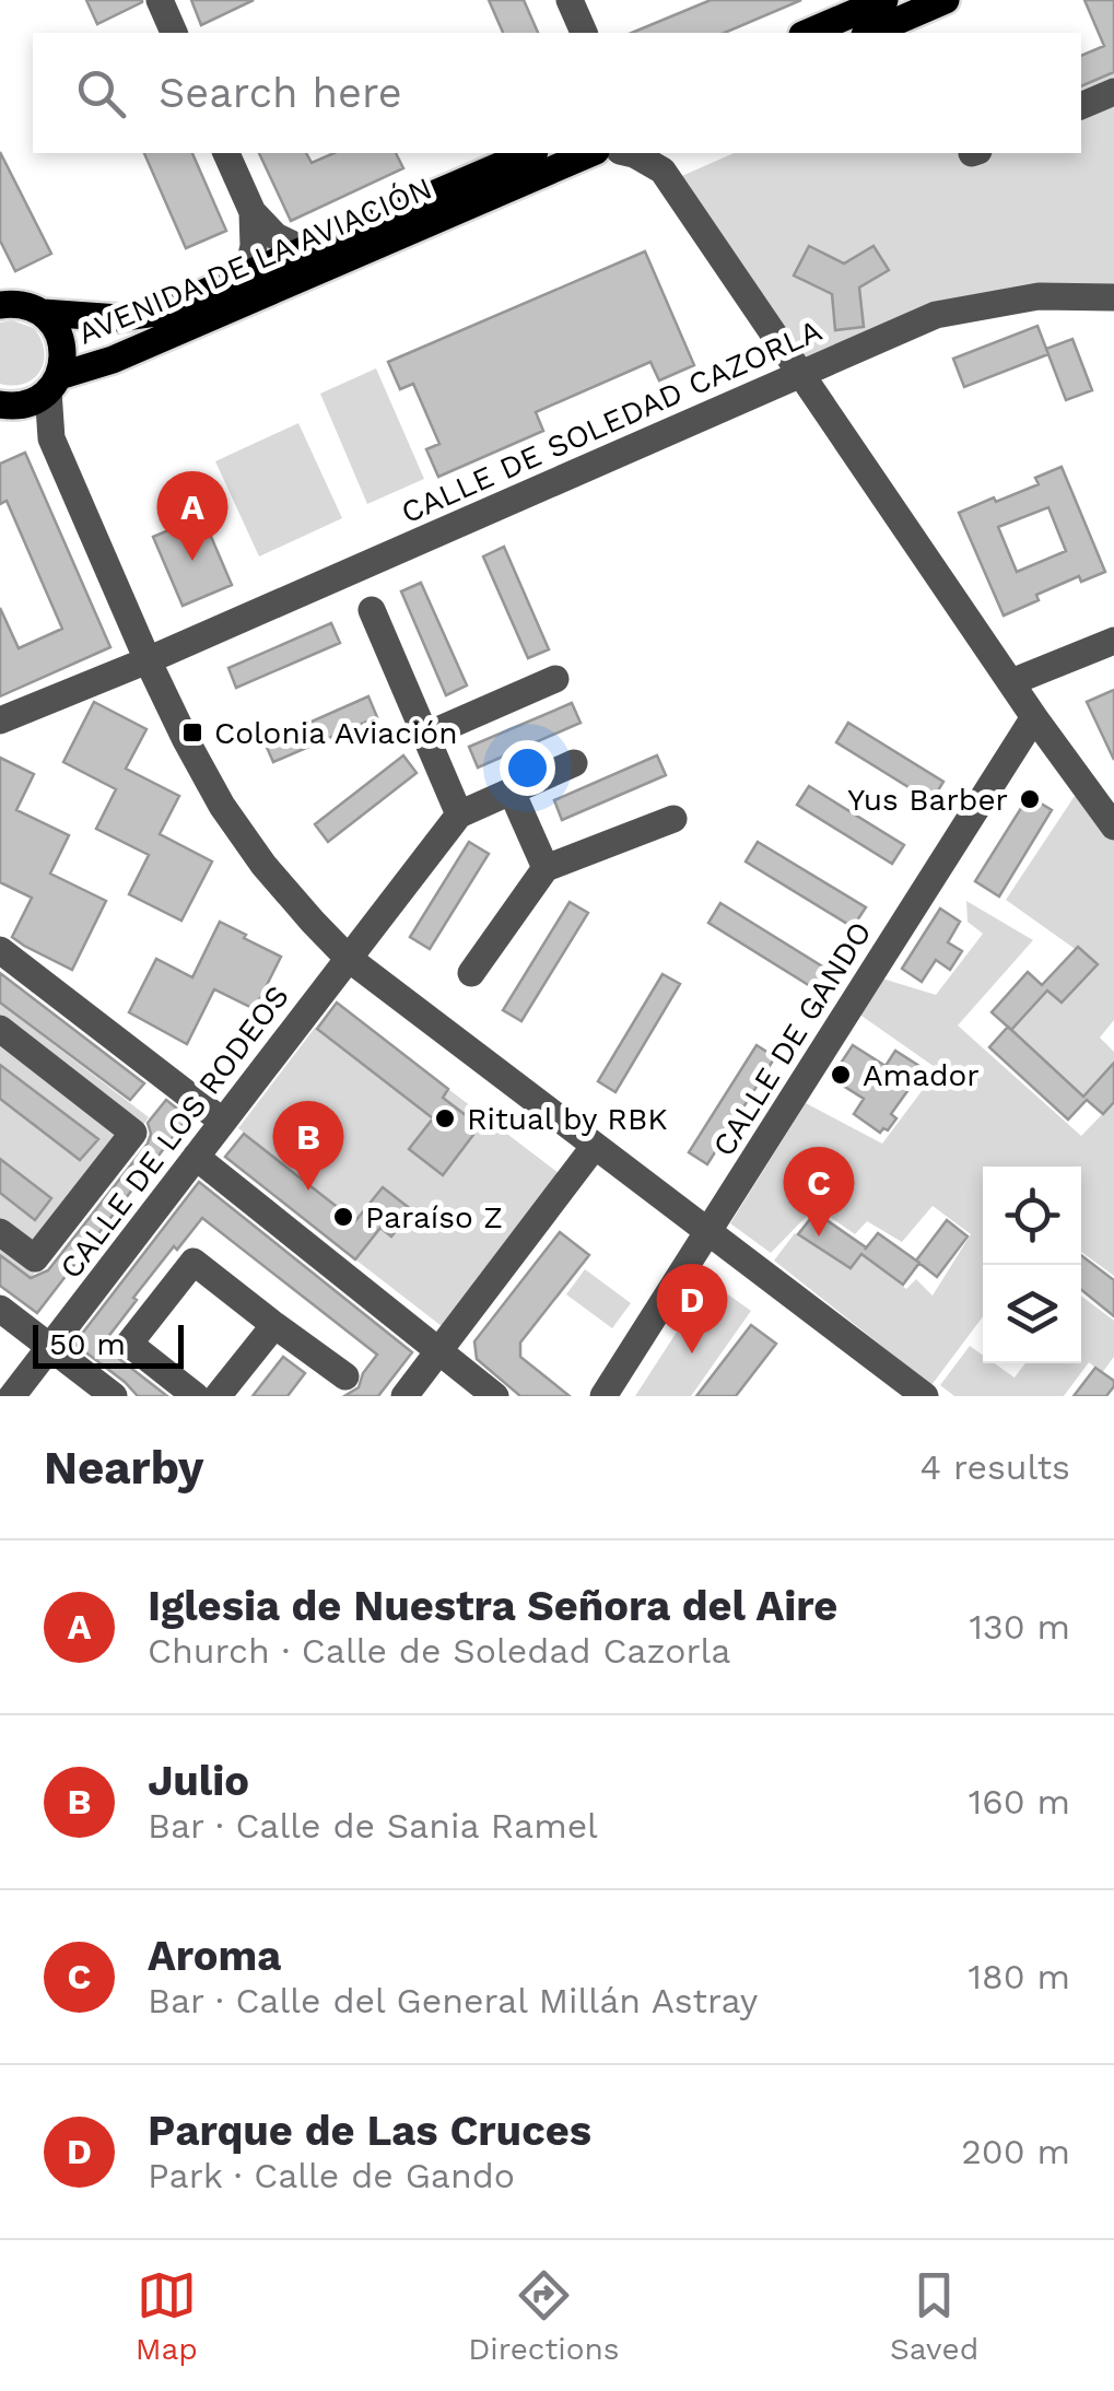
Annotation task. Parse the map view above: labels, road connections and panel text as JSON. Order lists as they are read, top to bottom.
{
  "streets": {
    "main road": ["AVENIDA DE LA AVIACIÓN"],
    "street": ["CALLE DE SOLEDAD CAZORLA", "CALLE DE GANDO", "CALLE DE LOS RODEOS"]
  },
  "places": {
    "transit": ["Colonia Aviación"],
    "other": [
      "Yus Barber",
      "Amador",
      "Ritual by RBK",
      "Paraíso Z"
    ]
  },
  "scale_bar": "50 m",
  "page": {
    "search": "Search here",
    "pins": [
      "A",
      "B",
      "C",
      "D"
    ],
    "scale": "50 m",
    "heading": ["Nearby", "4 results"],
    "list": [
      {
        "mark": "A",
        "name": "Iglesia de Nuestra Señora del Aire",
        "note": "Church · Calle de Soledad Cazorla",
        "value": "130 m"
      },
      {
        "mark": "B",
        "name": "Julio",
        "note": "Bar · Calle de Sania Ramel",
        "value": "160 m"
      },
      {
        "mark": "C",
        "name": "Aroma",
        "note": "Bar · Calle del General Millán Astray",
        "value": "180 m"
      },
      {
        "mark": "D",
        "name": "Parque de Las Cruces",
        "note": "Park · Calle de Gando",
        "value": "200 m"
      }
    ],
    "nav": ["Map", "Directions", "Saved"]
  }
}
